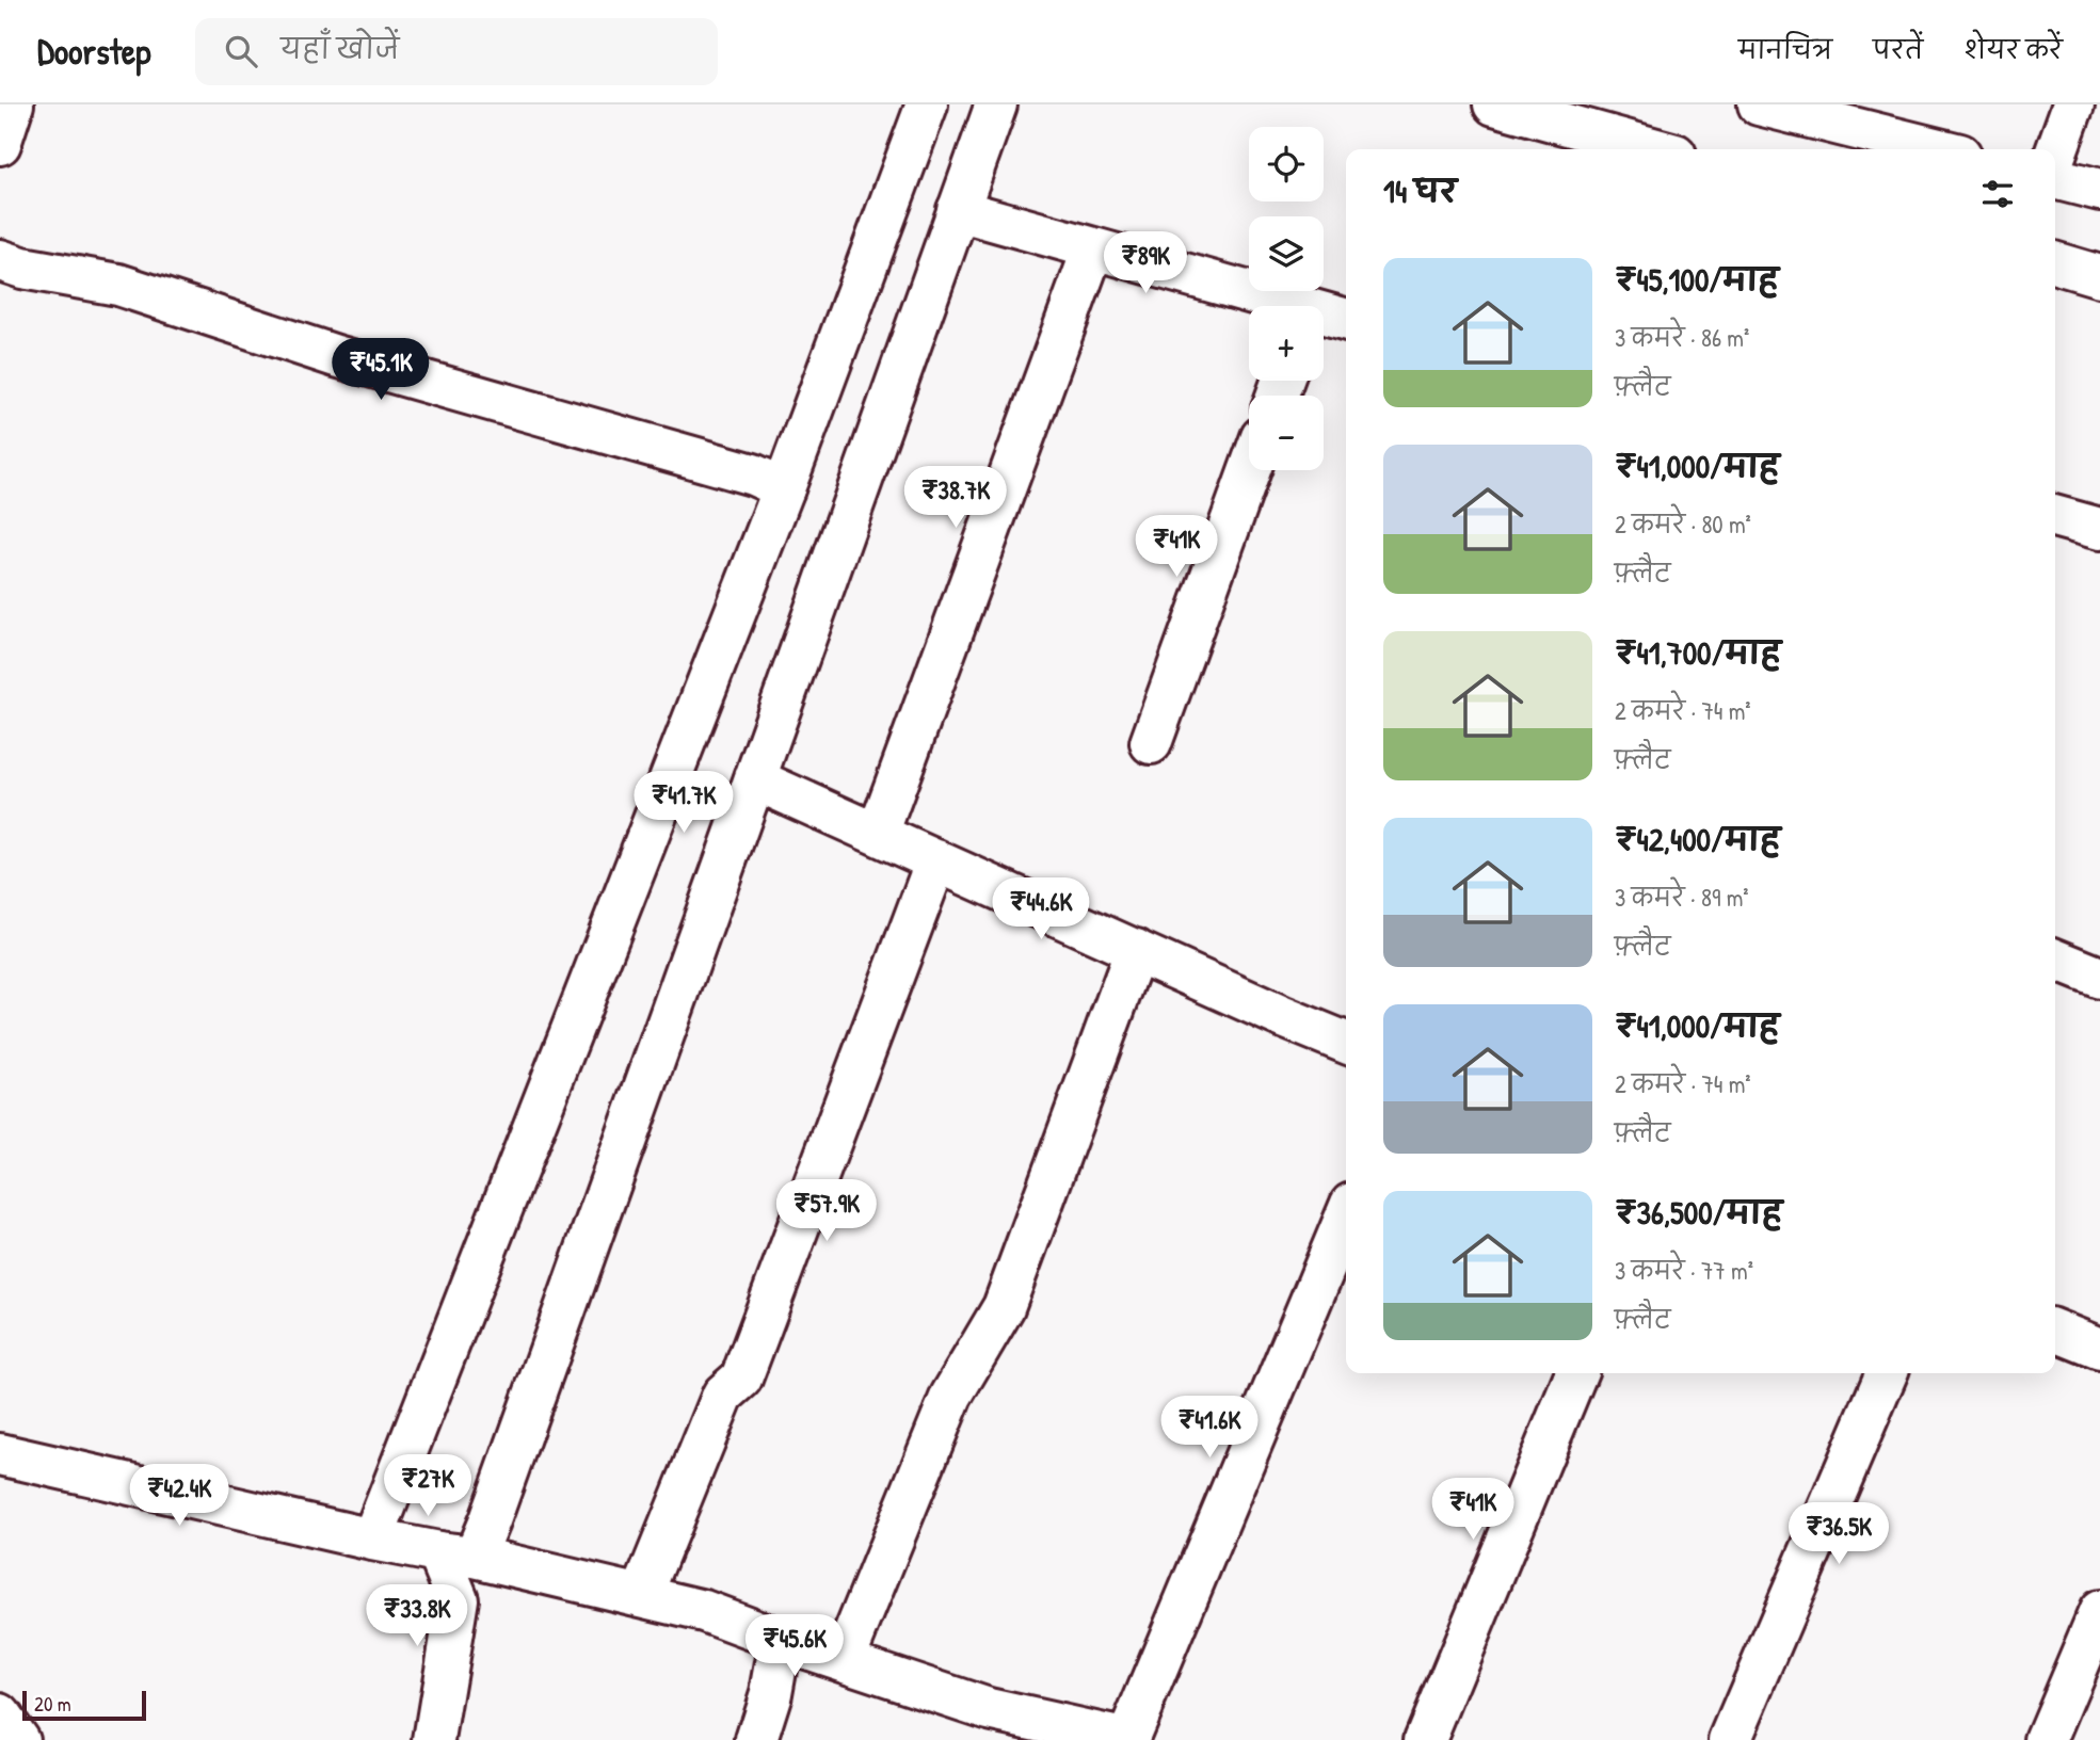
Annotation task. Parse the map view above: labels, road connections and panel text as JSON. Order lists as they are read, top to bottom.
{
  "scale_bar": "20 m",
  "page": {
    "header": "Doorstep",
    "search": "यहाँ खोजें",
    "nav": ["मानचित्र", "परतें", "शेयर करें"],
    "map_buttons": ["+", "−"],
    "heading": "14 घर",
    "price": [
      "₹89K",
      "₹45.1K",
      "₹38.7K",
      "₹41K",
      "₹41.7K",
      "₹44.6K",
      "₹57.9K",
      "₹41.6K",
      "₹27K",
      "₹42.4K",
      "₹41K",
      "₹36.5K",
      "₹33.8K",
      "₹45.6K"
    ],
    "list": [
      {
        "name": "₹45,100/माह",
        "note": "3 कमरे · 86 m² · फ़्लैट"
      },
      {
        "name": "₹41,000/माह",
        "note": "2 कमरे · 80 m² · फ़्लैट"
      },
      {
        "name": "₹41,700/माह",
        "note": "2 कमरे · 74 m² · फ़्लैट"
      },
      {
        "name": "₹42,400/माह",
        "note": "3 कमरे · 89 m² · फ़्लैट"
      },
      {
        "name": "₹41,000/माह",
        "note": "2 कमरे · 74 m² · फ़्लैट"
      },
      {
        "name": "₹36,500/माह",
        "note": "3 कमरे · 77 m² · फ़्लैट"
      }
    ],
    "scale": "20 m"
  }
}
